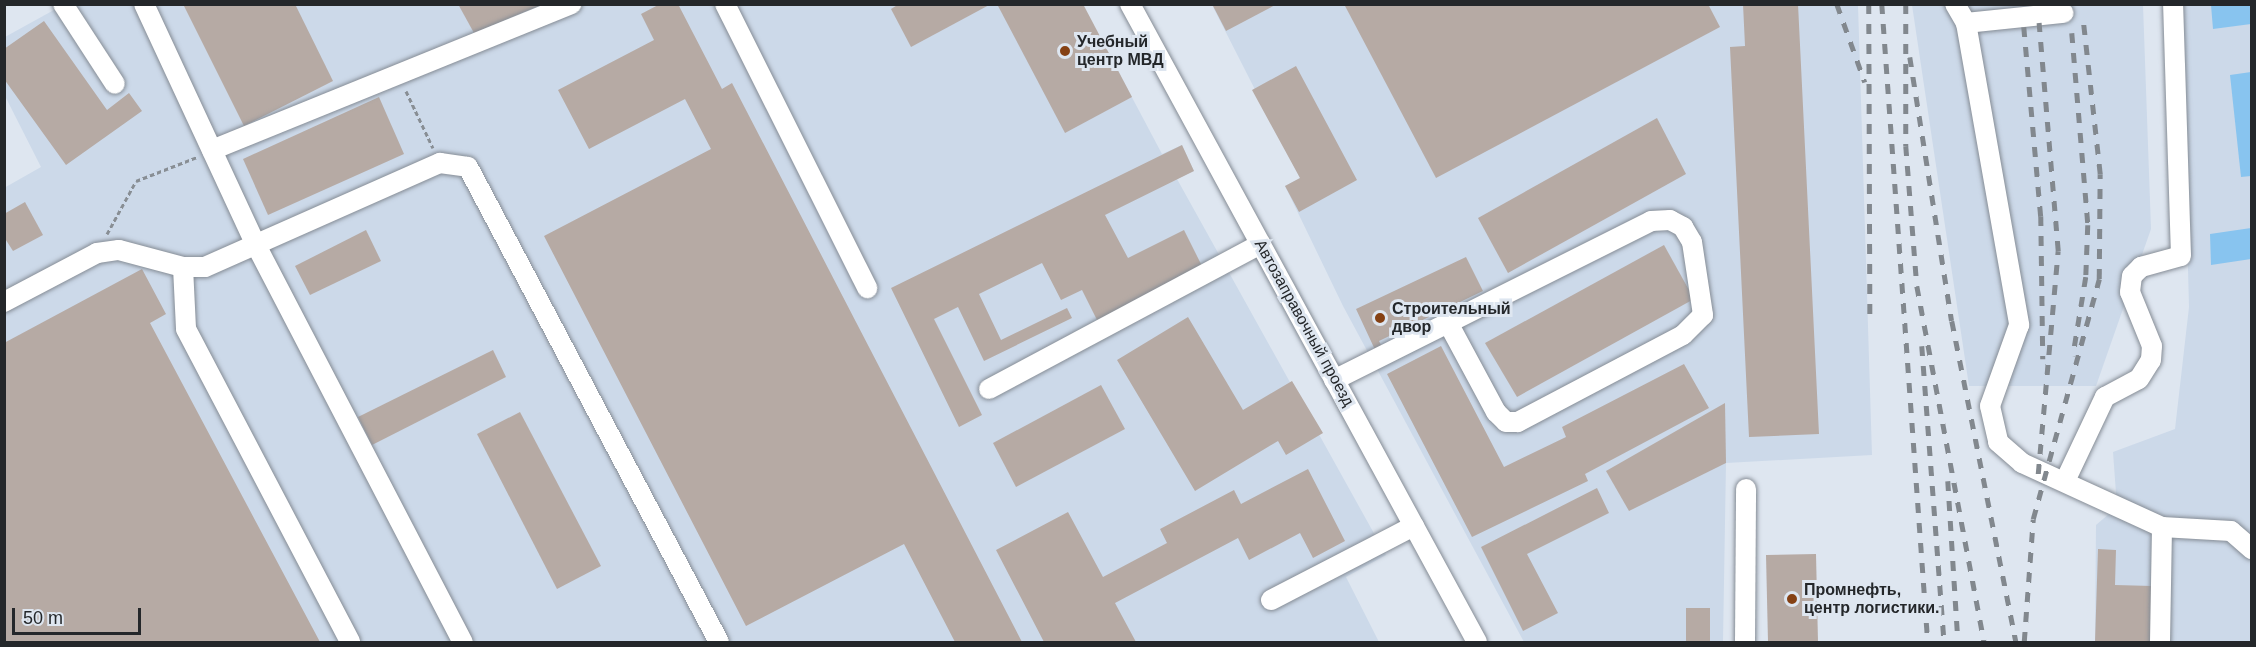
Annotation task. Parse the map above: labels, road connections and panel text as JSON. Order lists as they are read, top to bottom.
{
  "streets": {
    "street": ["Автозаправочный проезд"]
  },
  "places": ["Учебный центр МВД", "Строительный двор", "Промнефть, центр логистики."],
  "scale_bar": "50 m"
}
